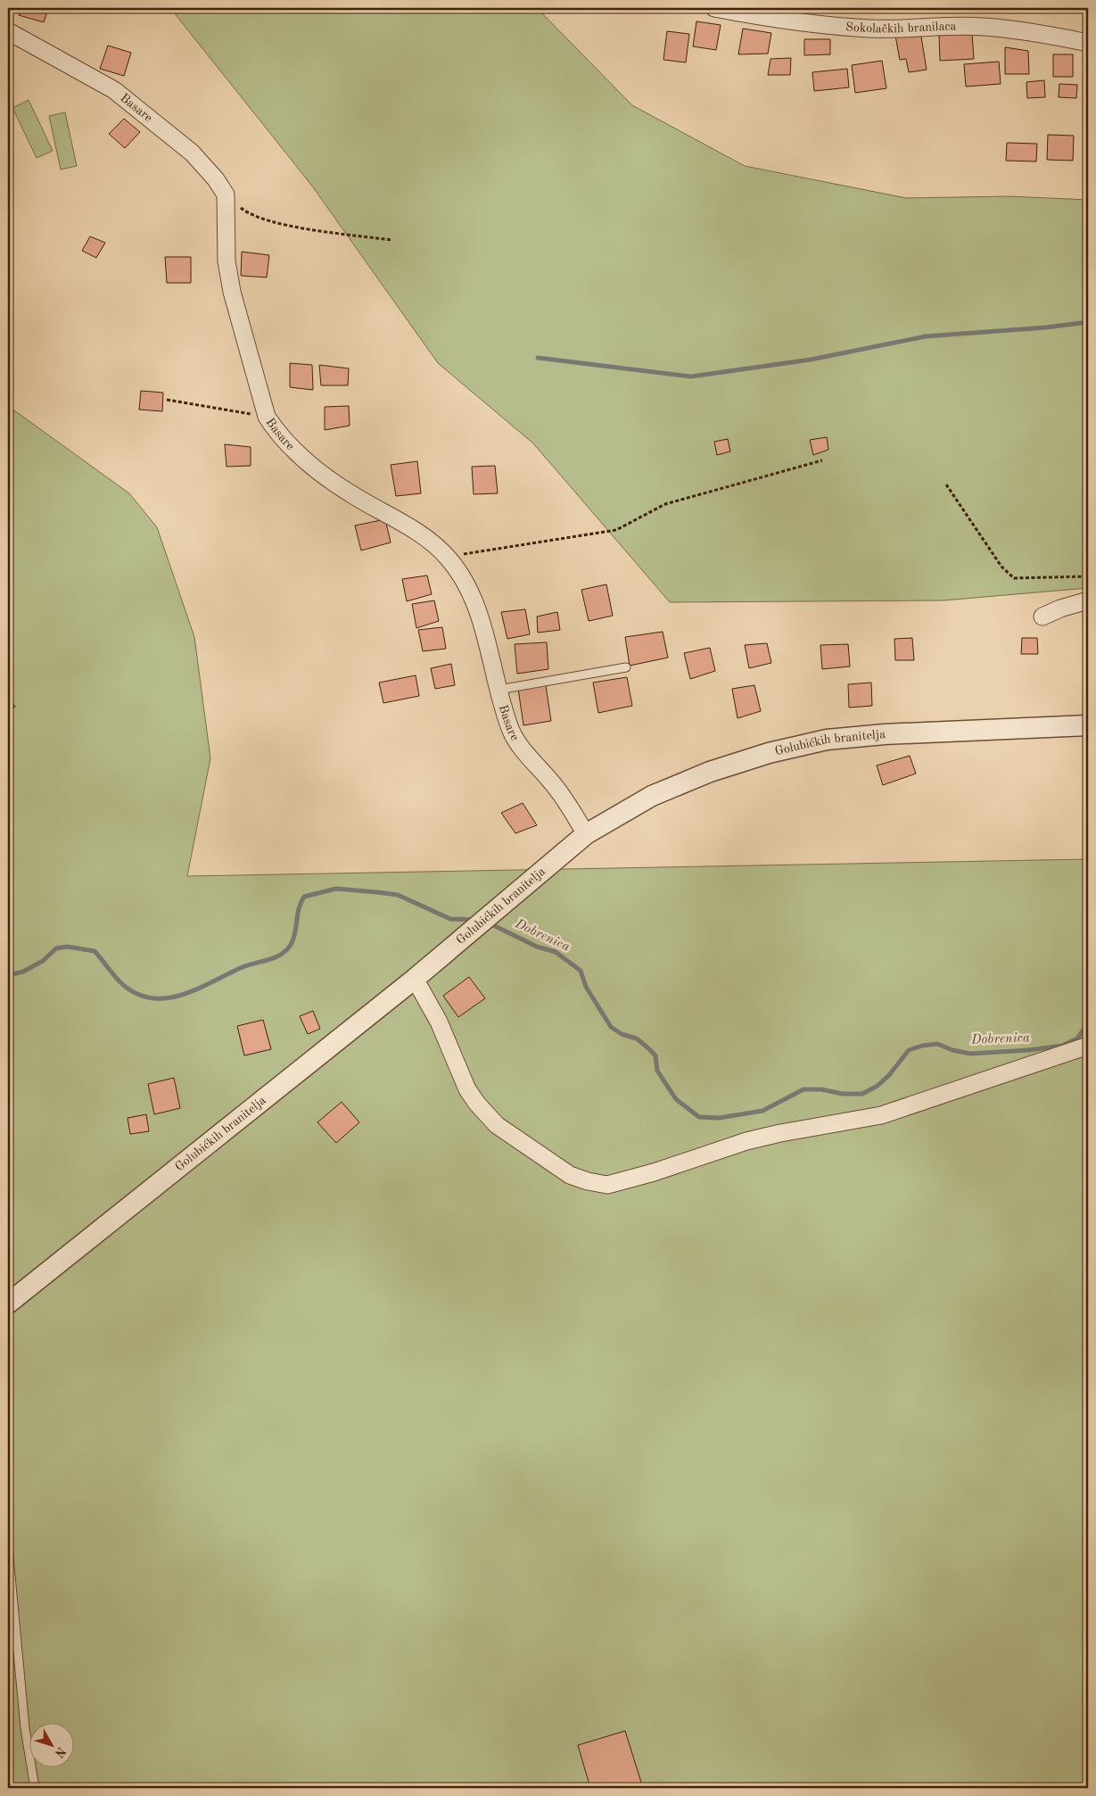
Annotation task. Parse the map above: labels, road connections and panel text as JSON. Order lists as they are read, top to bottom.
{
  "streets": {
    "street": ["Sokolačkih branilaca", "Basare", "Golubićkih branitelja"]
  },
  "crossings": [
    ["Basare", "Golubićkih branitelja"]
  ],
  "water": ["Dobrenica"],
  "north": "bottom right"
}
